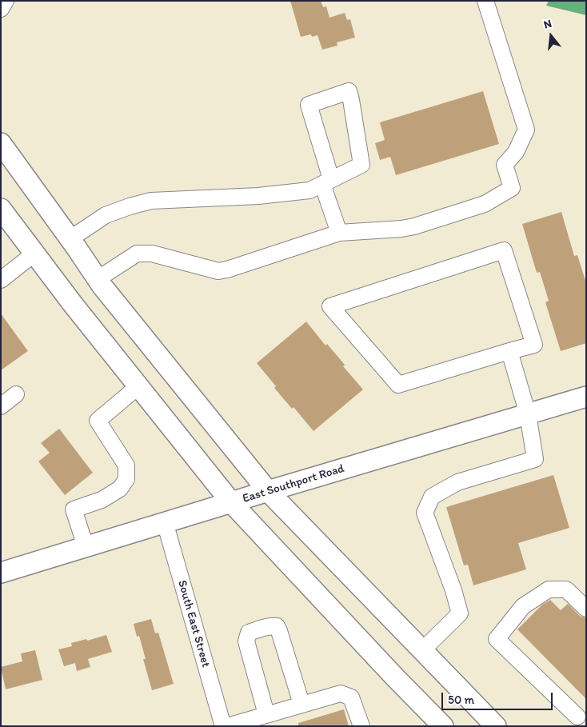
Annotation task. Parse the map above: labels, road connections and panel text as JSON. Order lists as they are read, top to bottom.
{
  "streets": {
    "main road": ["East Southport Road"],
    "street": ["South East Street"]
  },
  "crossings": [
    ["East Southport Road", "South East Street"]
  ],
  "scale_bar": "50 m",
  "north": "top"
}
